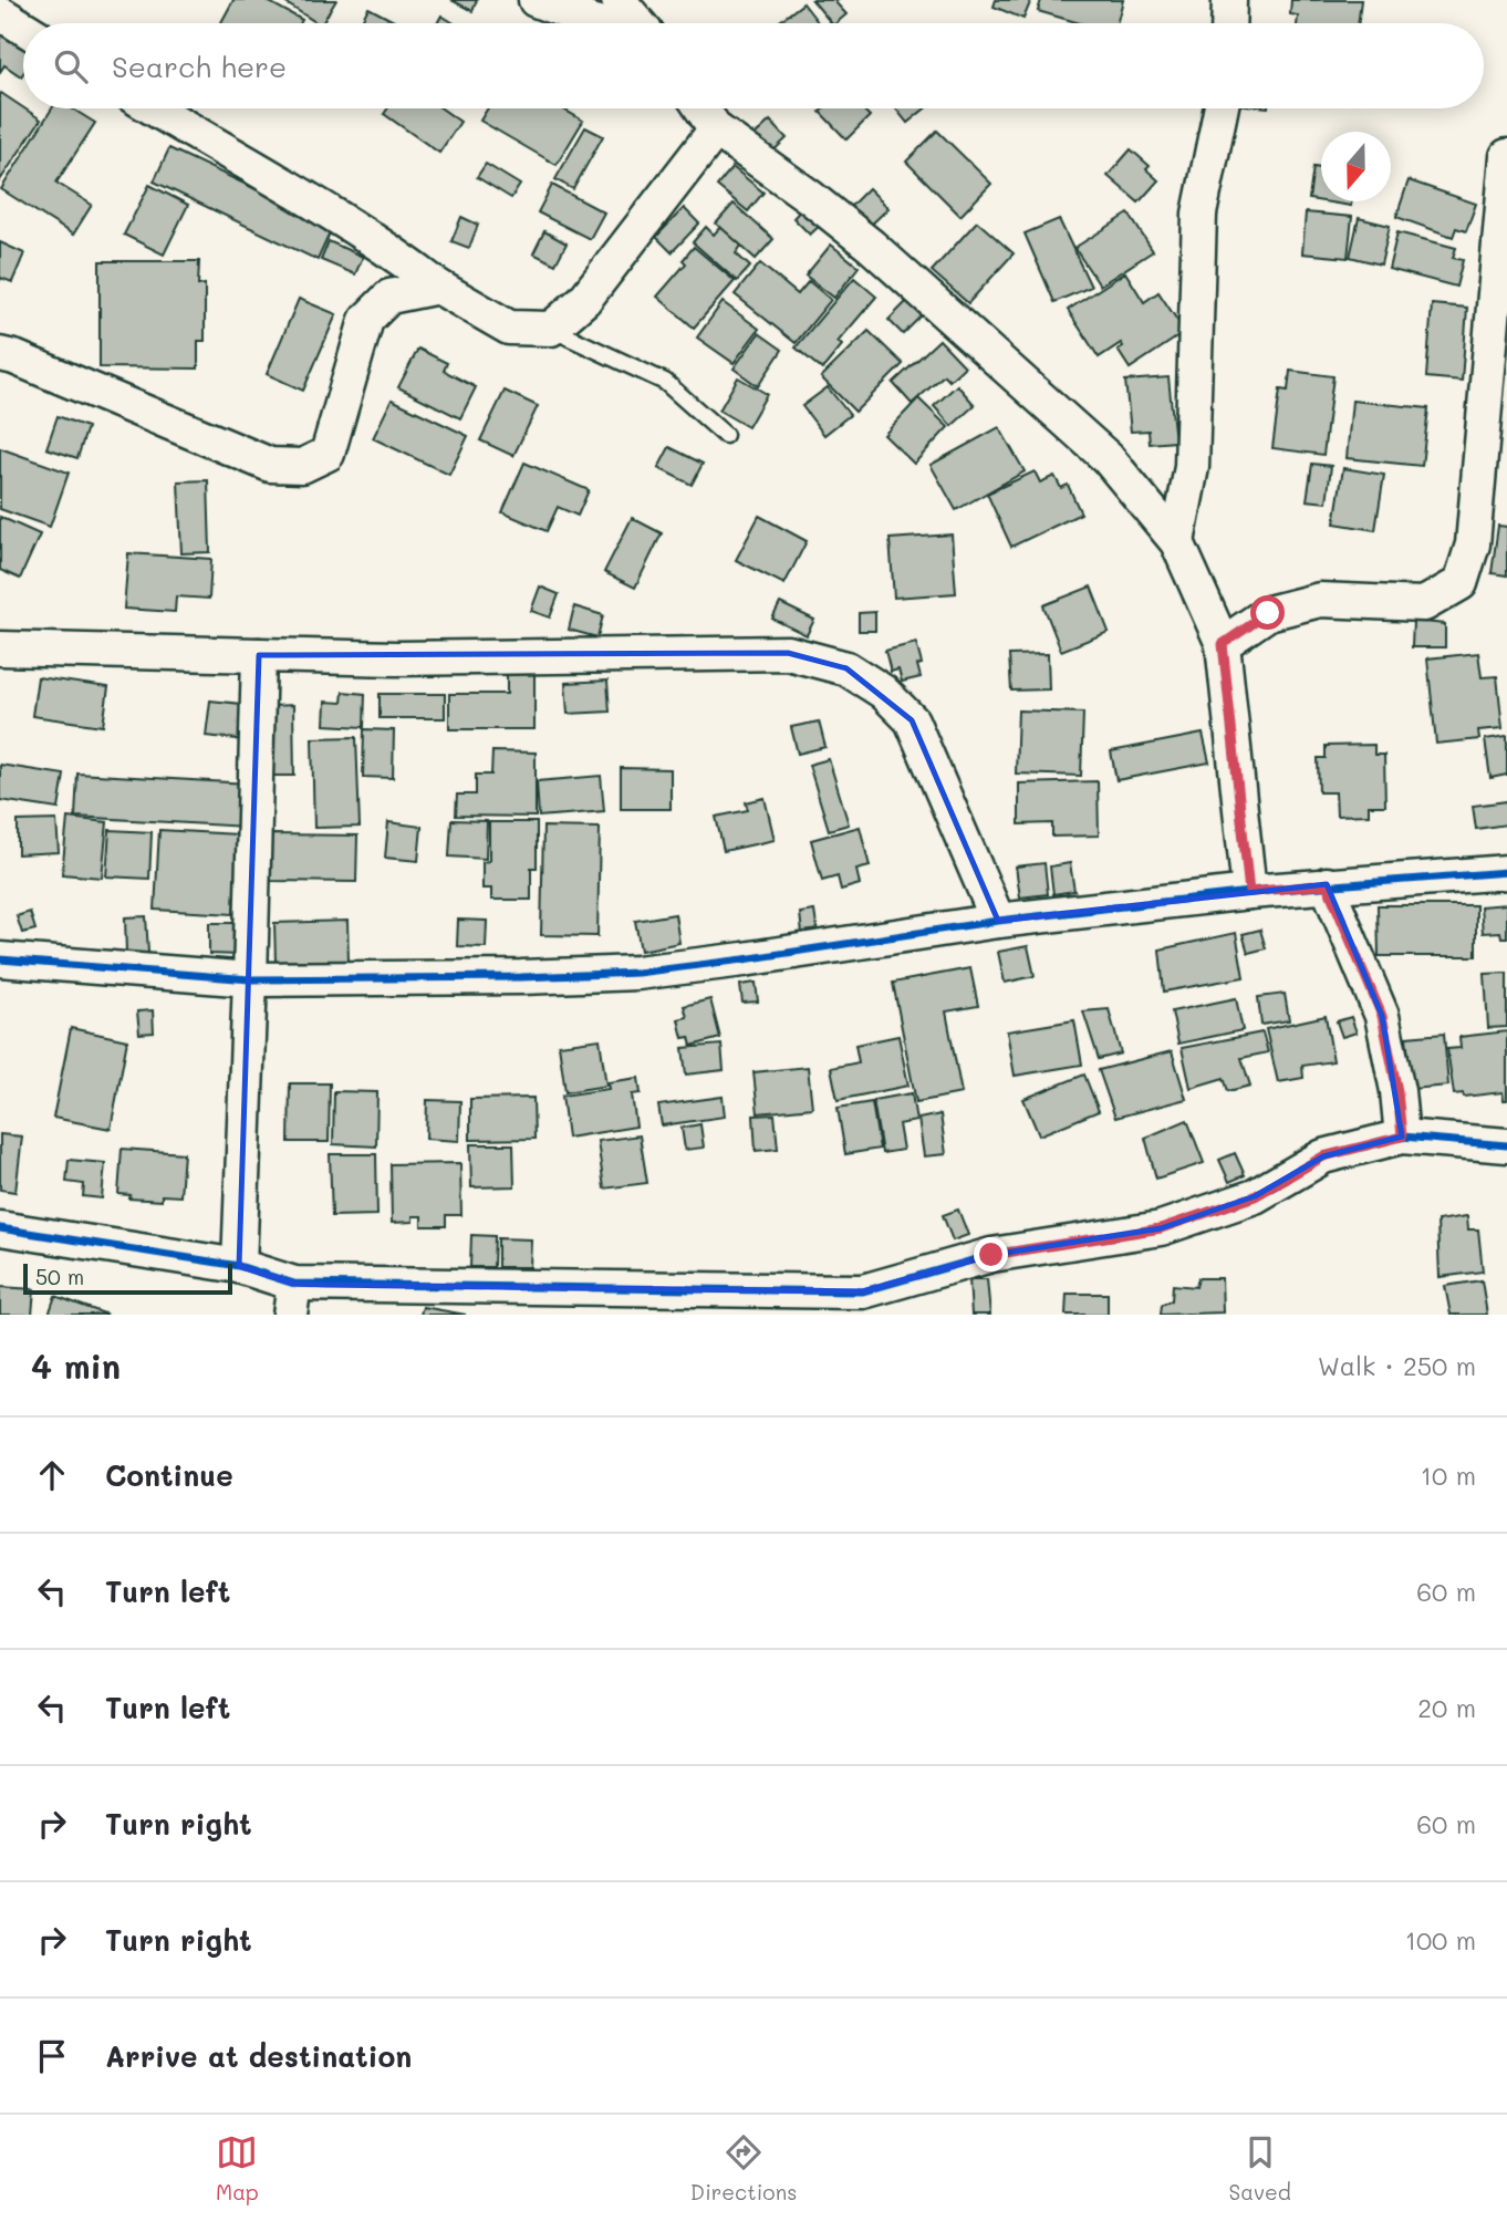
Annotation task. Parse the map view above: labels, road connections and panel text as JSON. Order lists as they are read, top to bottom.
{
  "scale_bar": "50 m",
  "north": "bottom",
  "page": {
    "search": "Search here",
    "scale": "50 m",
    "heading": ["4 min", "Walk · 250 m"],
    "list": [
      ["Continue", "10 m"],
      ["Turn left", "60 m"],
      ["Turn left", "20 m"],
      ["Turn right", "60 m"],
      ["Turn right", "100 m"],
      "Arrive at destination"
    ],
    "nav": ["Map", "Directions", "Saved"]
  }
}
